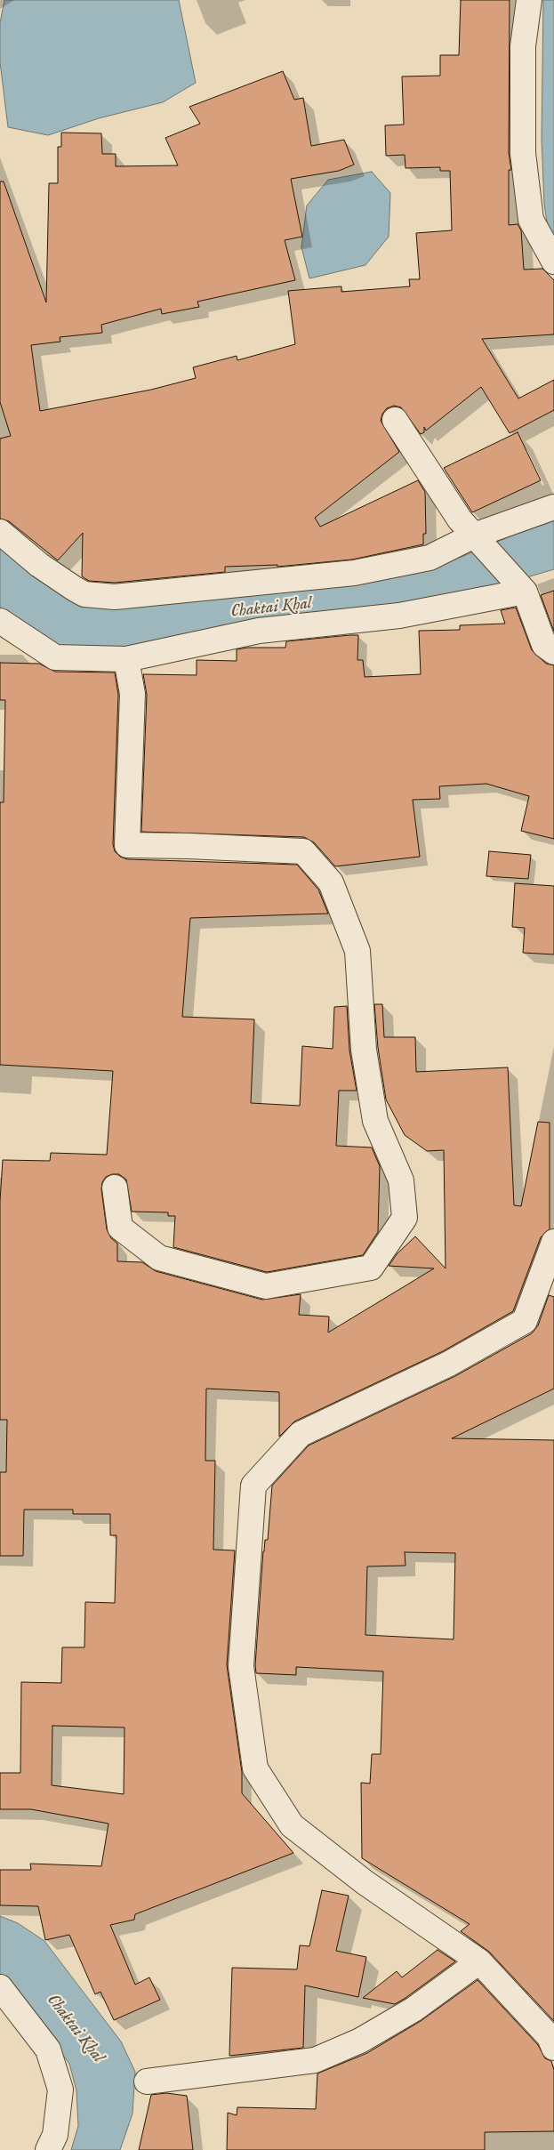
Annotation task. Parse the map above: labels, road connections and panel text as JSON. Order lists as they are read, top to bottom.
{
  "water": ["Chaktai Khal"]
}
